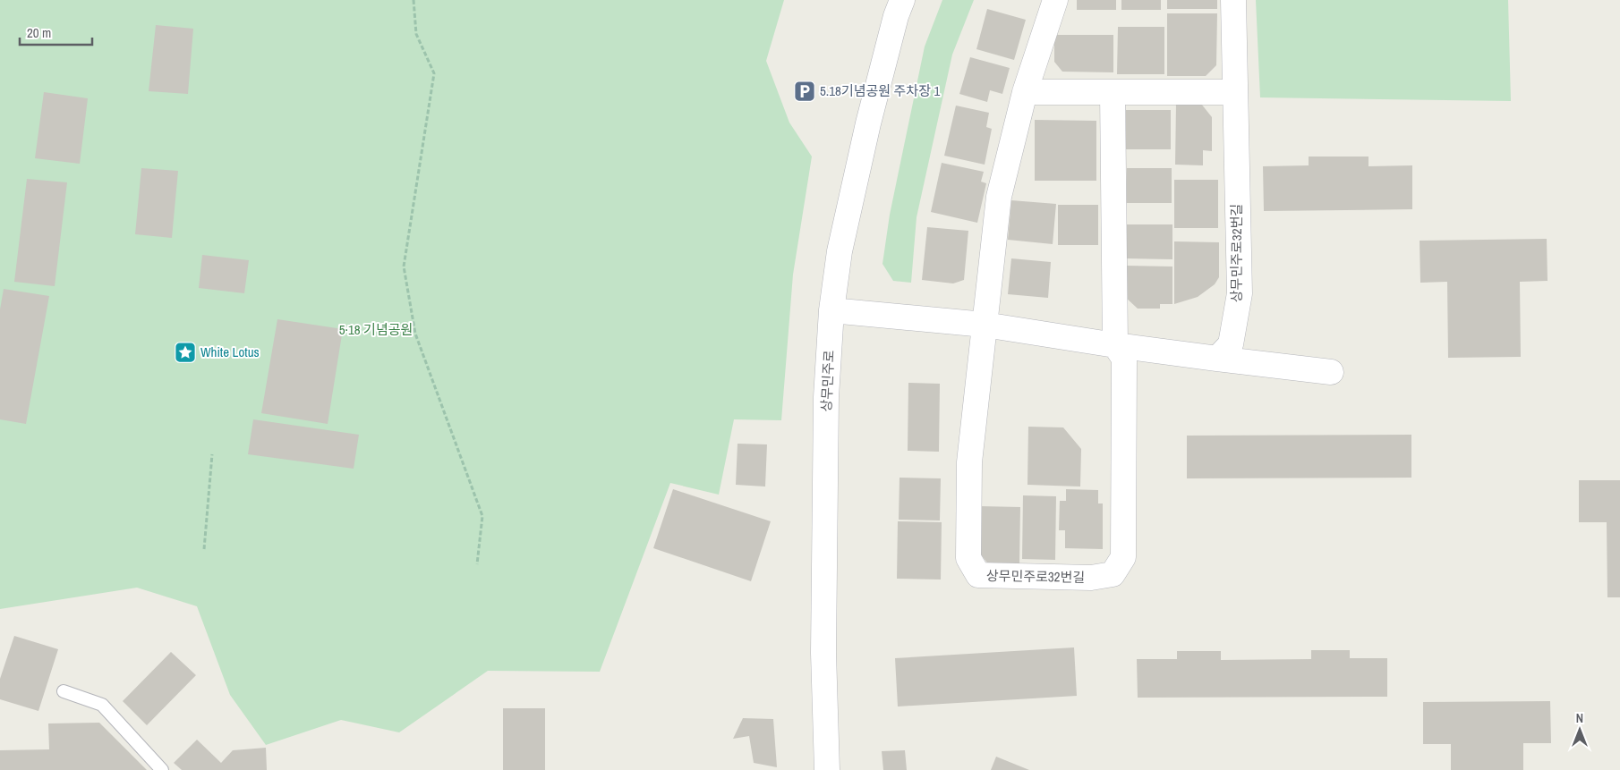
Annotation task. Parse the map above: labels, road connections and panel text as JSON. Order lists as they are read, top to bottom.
{
  "streets": {
    "street": ["상무민주로32번길", "상무민주로"]
  },
  "parks": ["5·18 기념공원"],
  "places": {
    "parking": ["5.18기념공원 주차장 1"],
    "place": ["White Lotus"]
  },
  "scale_bar": "20 m",
  "north": "top"
}
